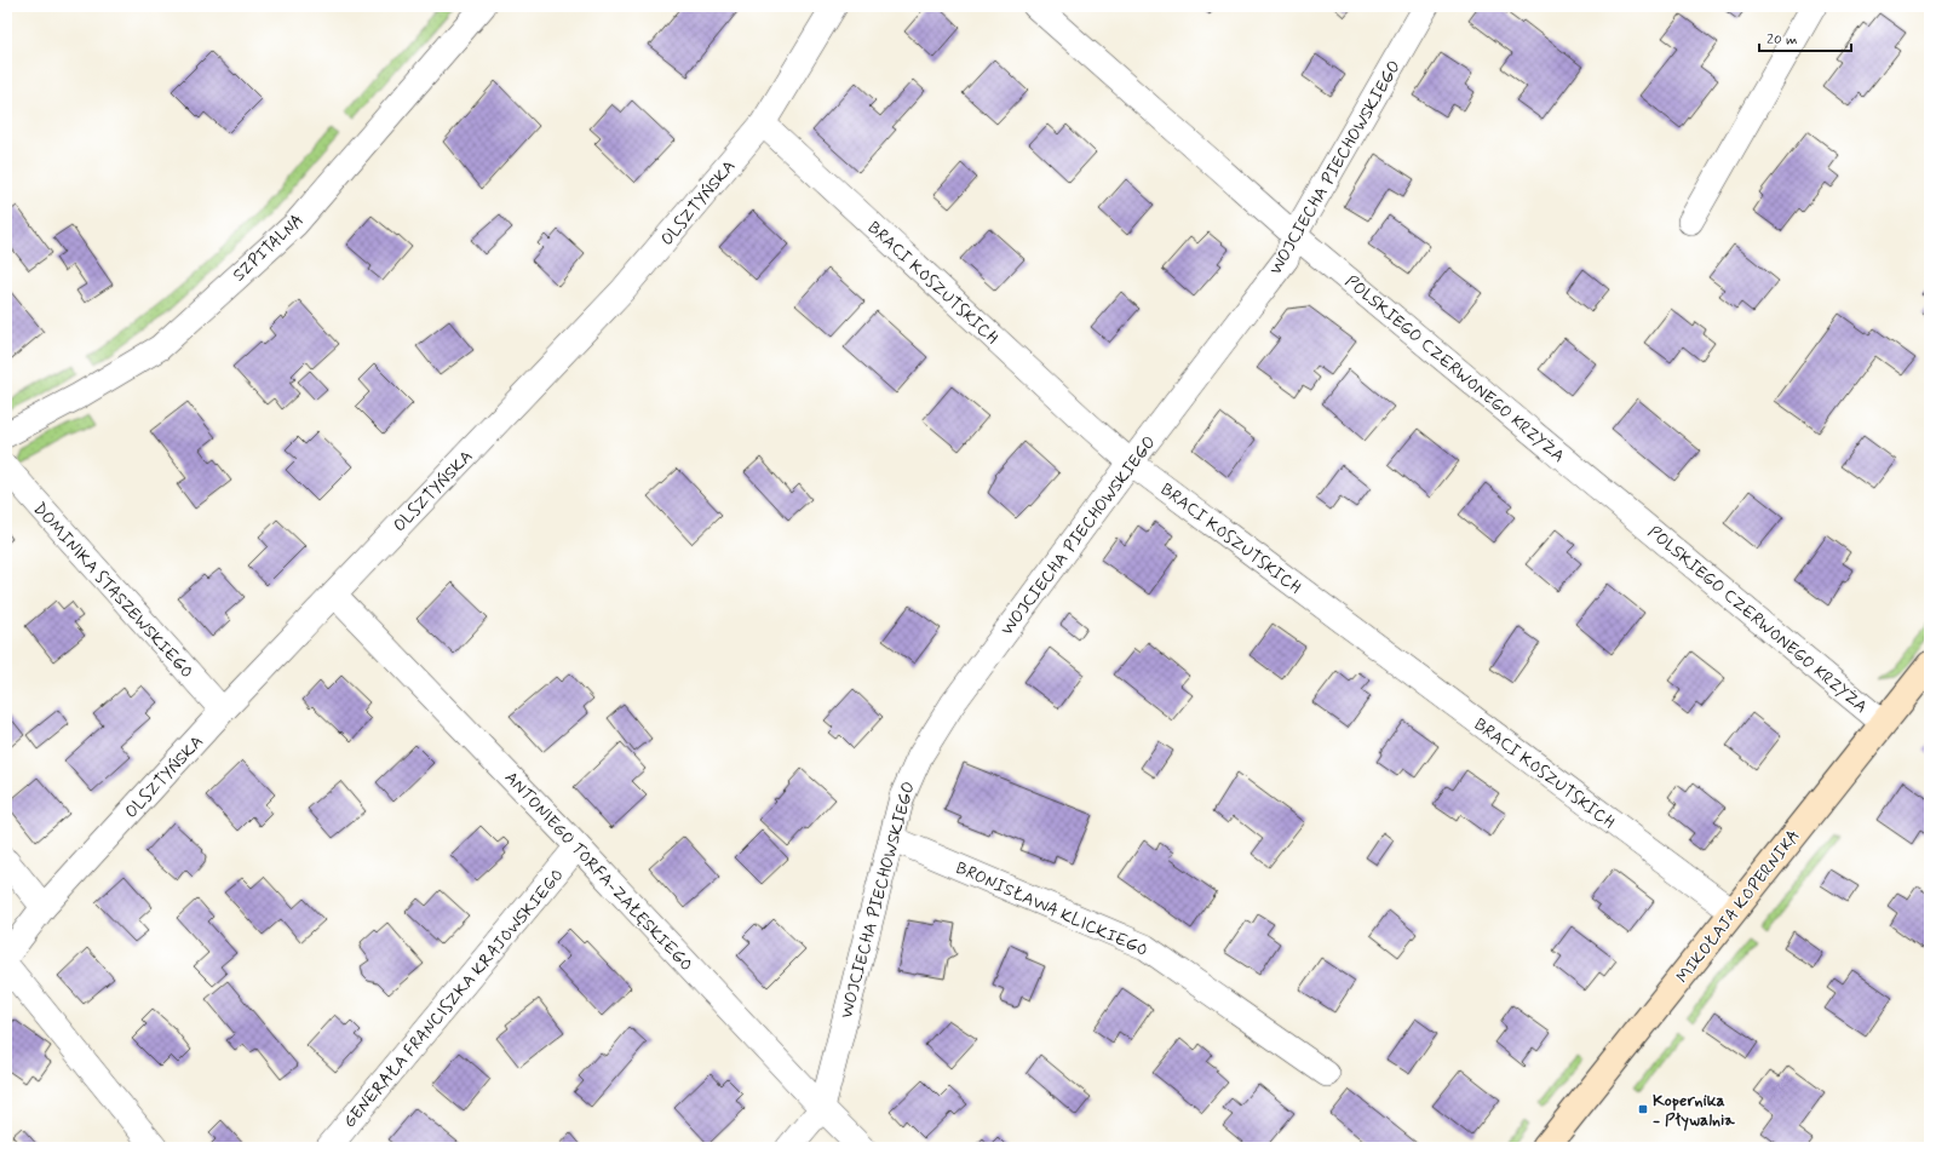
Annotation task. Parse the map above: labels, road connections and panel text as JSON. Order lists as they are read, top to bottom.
{
  "streets": {
    "street": [
      "WOJCIECHA PIECHOWSKIEGO",
      "OLSZTYŃSKA",
      "SZPITALNA",
      "BRACI KOSZUTSKICH",
      "POLSKIEGO CZERWONEGO KRZYŻA",
      "DOMINIKA STASZEWSKIEGO",
      "ANTONIEGO TORFA-ZAŁĘSKIEGO",
      "MIKOŁAJA KOPERNIKA",
      "BRONISŁAWA KLICKIEGO",
      "GENERAŁA FRANCISZKA KRAJOWSKIEGO"
    ]
  },
  "crossings": [
    ["WOJCIECHA PIECHOWSKIEGO", "BRACI KOSZUTSKICH"],
    ["WOJCIECHA PIECHOWSKIEGO", "POLSKIEGO CZERWONEGO KRZYŻA"],
    ["WOJCIECHA PIECHOWSKIEGO", "ANTONIEGO TORFA-ZAŁĘSKIEGO"],
    ["WOJCIECHA PIECHOWSKIEGO", "BRONISŁAWA KLICKIEGO"],
    ["OLSZTYŃSKA", "BRACI KOSZUTSKICH"],
    ["OLSZTYŃSKA", "DOMINIKA STASZEWSKIEGO"],
    ["OLSZTYŃSKA", "ANTONIEGO TORFA-ZAŁĘSKIEGO"],
    ["BRACI KOSZUTSKICH", "MIKOŁAJA KOPERNIKA"],
    ["POLSKIEGO CZERWONEGO KRZYŻA", "MIKOŁAJA KOPERNIKA"],
    ["ANTONIEGO TORFA-ZAŁĘSKIEGO", "GENERAŁA FRANCISZKA KRAJOWSKIEGO"]
  ],
  "places": {
    "transit": ["Kopernika - Pływalnia"]
  },
  "scale_bar": "20 m"
}
